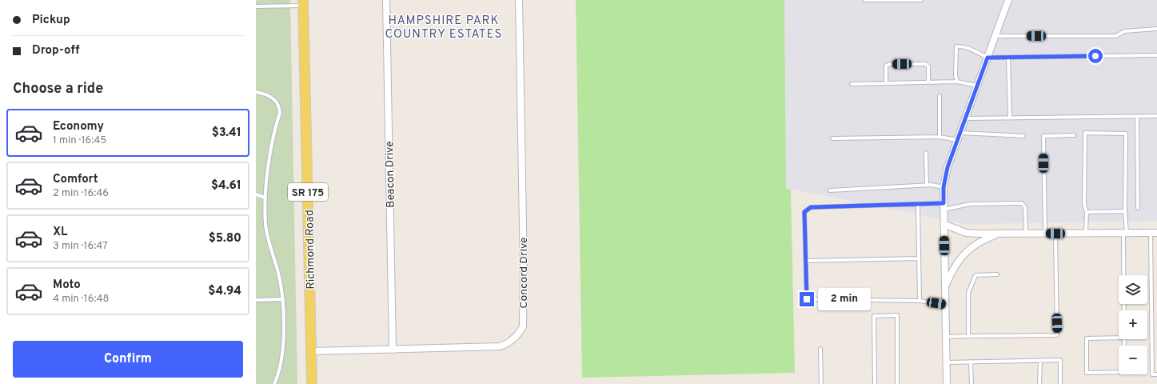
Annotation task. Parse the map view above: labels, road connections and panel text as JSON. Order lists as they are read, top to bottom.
{
  "streets": {
    "main road": ["SR 175", "Richmond Road"],
    "street": ["Beacon Drive", "Concord Drive"]
  },
  "crossings": [
    ["Beacon Drive", "Concord Drive"],
    ["Richmond Road", "Concord Drive"]
  ],
  "districts": ["HAMPSHIRE PARK COUNTRY ESTATES"],
  "page": {
    "banner": ["Pickup", "Drop-off"],
    "heading": "Choose a ride",
    "list": [
      {
        "name": "Economy",
        "note": "1 min · 16:45",
        "value": "$3.41"
      },
      {
        "name": "Comfort",
        "note": "2 min · 16:46",
        "value": "$4.61"
      },
      {
        "name": "XL",
        "note": "3 min · 16:47",
        "value": "$5.80"
      },
      {
        "name": "Moto",
        "note": "4 min · 16:48",
        "value": "$4.94"
      }
    ],
    "map_buttons": ["+", "−"],
    "bubble": "2 min",
    "buttons": "Confirm"
  }
}
